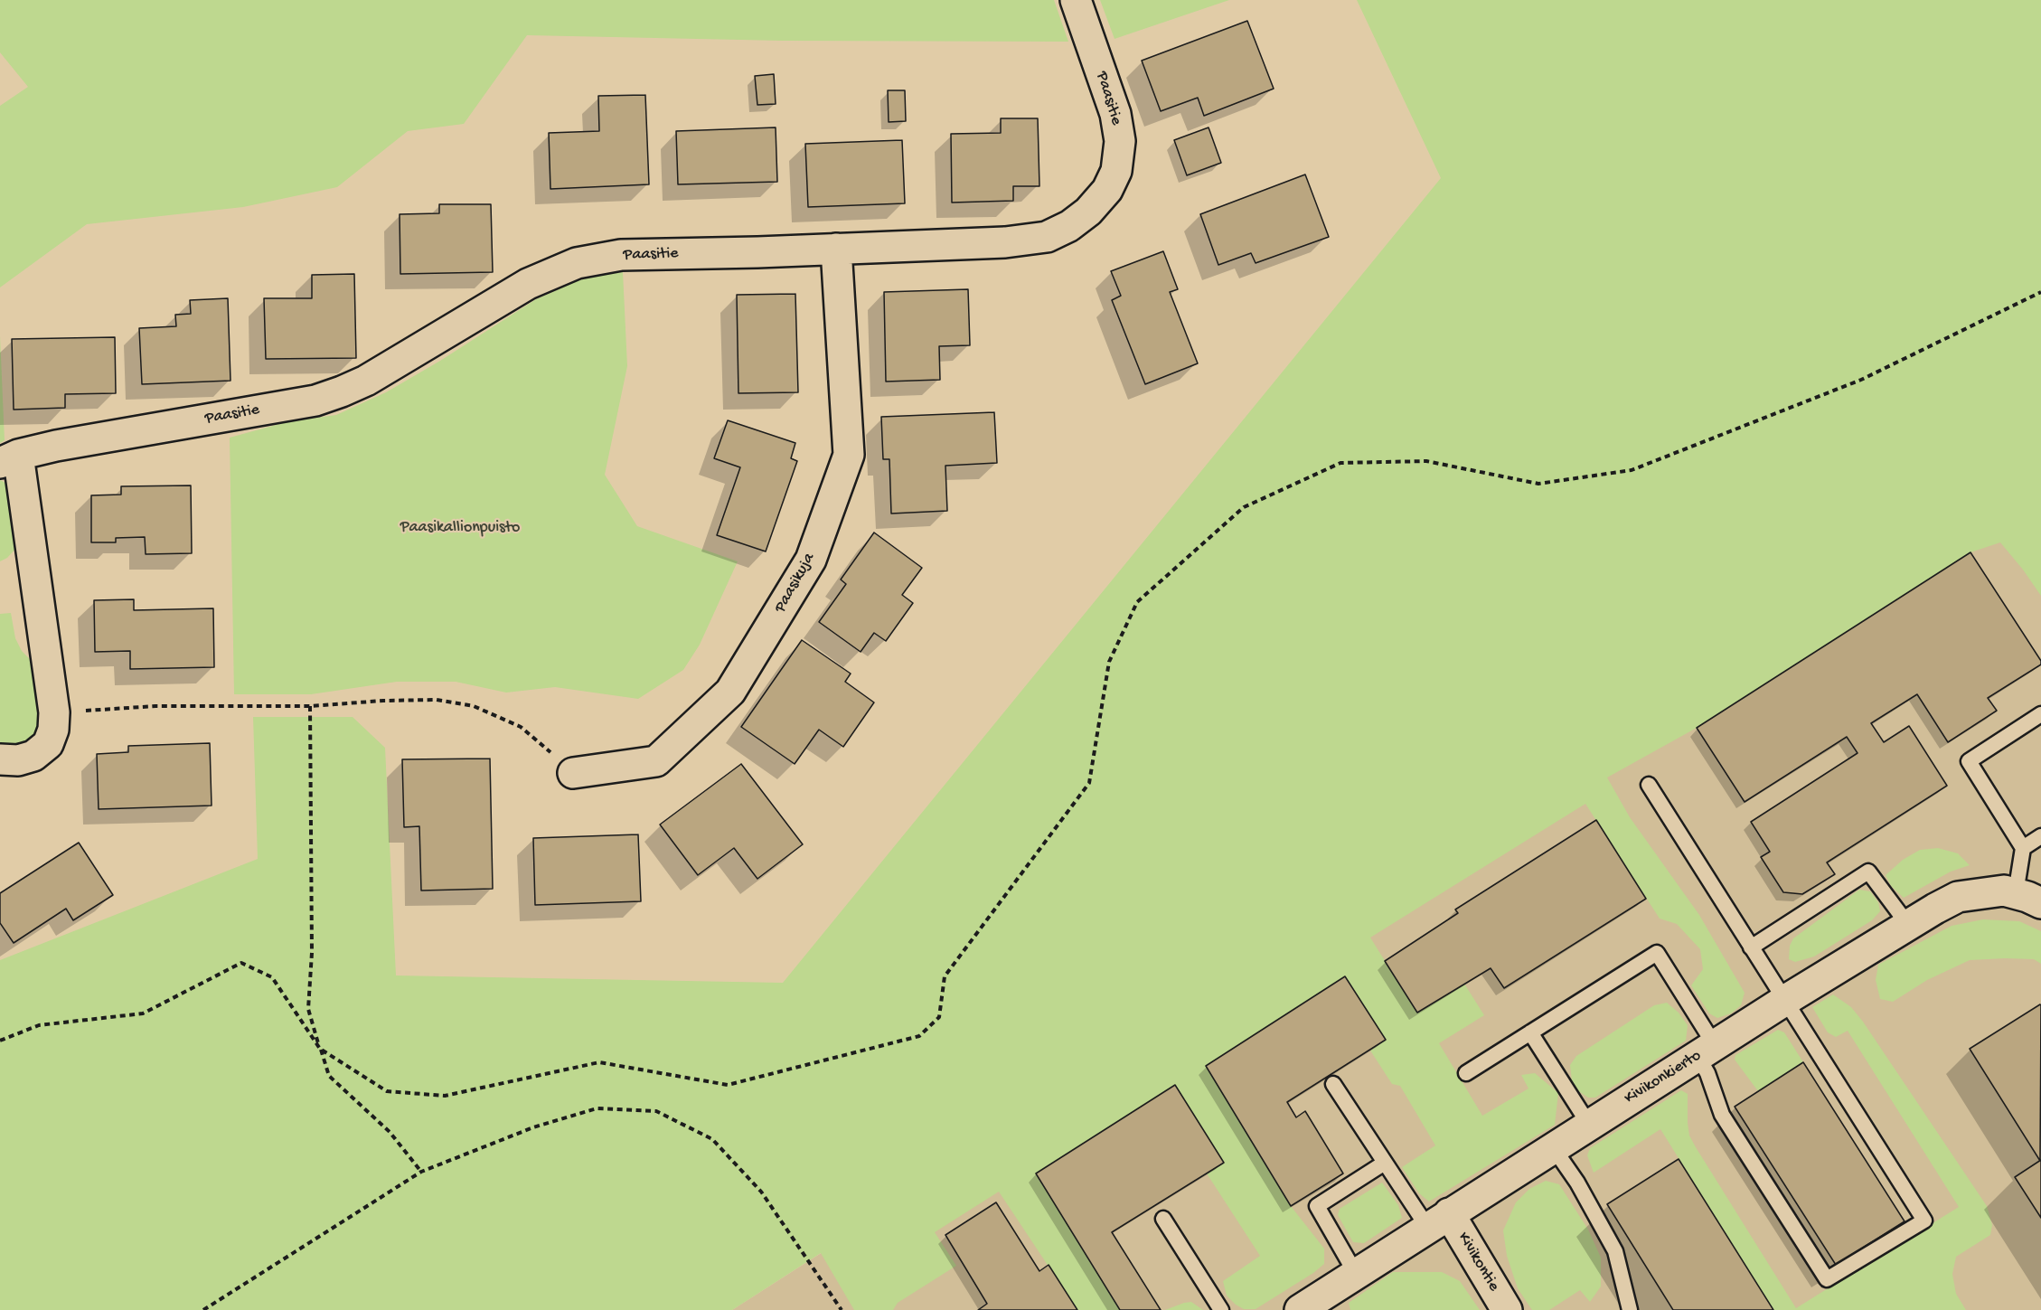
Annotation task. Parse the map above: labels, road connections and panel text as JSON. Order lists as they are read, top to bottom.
{
  "streets": {
    "street": [
      "Paasitie",
      "Paasikuja",
      "Kivikonkierto",
      "Kivikontie"
    ]
  },
  "crossings": [
    ["Paasitie", "Paasikuja"],
    ["Kivikonkierto", "Kivikontie"]
  ],
  "parks": ["Paasikallionpuisto"]
}
